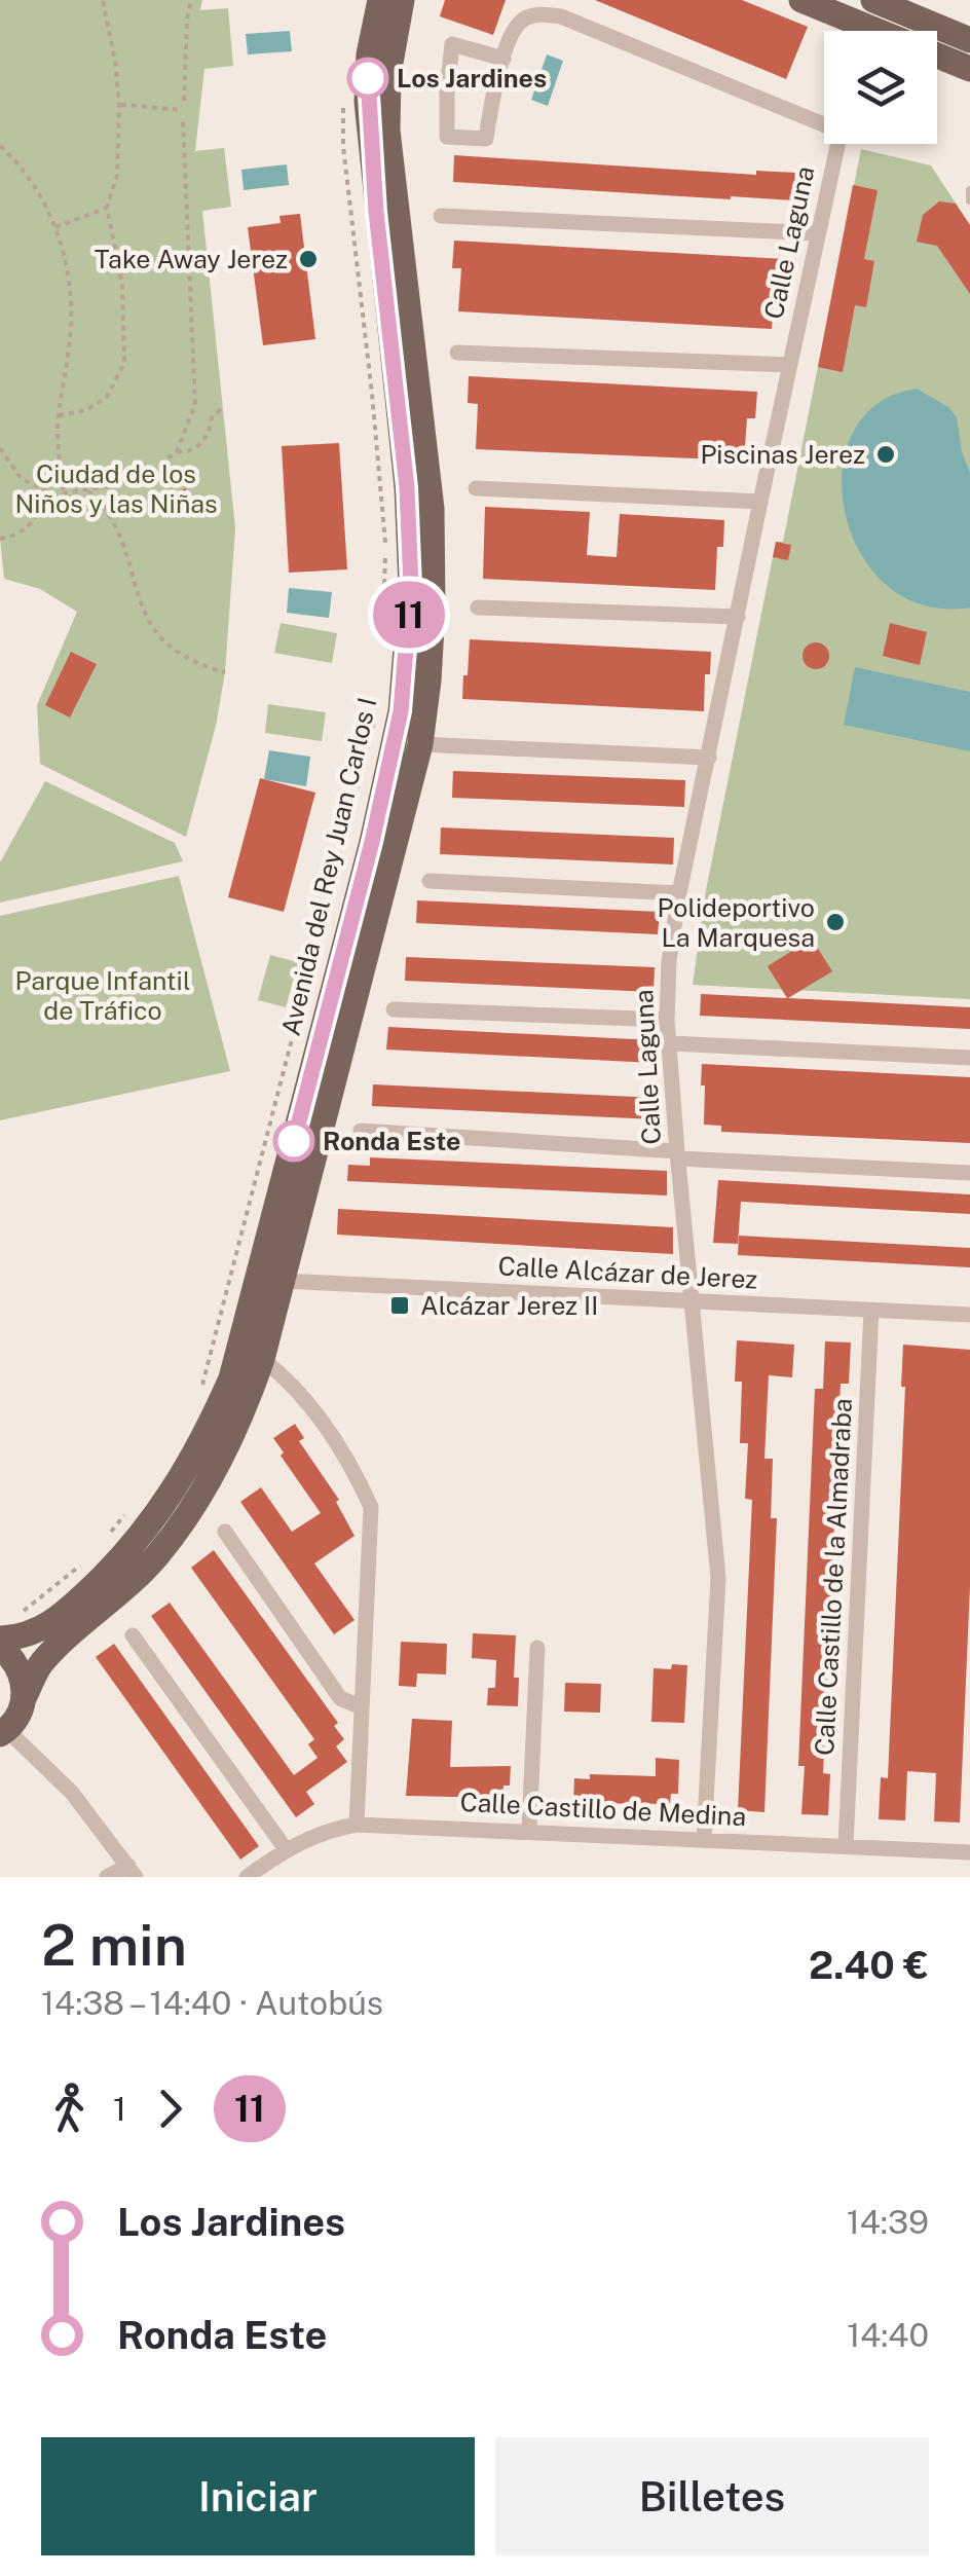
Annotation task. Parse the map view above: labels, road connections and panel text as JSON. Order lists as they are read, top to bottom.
{
  "streets": {
    "main road": ["Avenida del Rey Juan Carlos I"],
    "street": [
      "Calle Laguna",
      "Calle Alcázar de Jerez",
      "Calle Castillo de la Almadraba",
      "Calle Castillo de Medina"
    ]
  },
  "crossings": [
    ["Calle Laguna", "Calle Alcázar de Jerez"],
    ["Calle Laguna", "Calle Castillo de Medina"],
    ["Avenida del Rey Juan Carlos I", "Calle Alcázar de Jerez"],
    ["Calle Alcázar de Jerez", "Calle Castillo de la Almadraba"],
    ["Calle Castillo de la Almadraba", "Calle Castillo de Medina"]
  ],
  "parks": ["Ciudad de los Niños y las Niñas", "Parque Infantil de Tráfico"],
  "places": {
    "other": [
      "Los Jardines",
      "Take Away Jerez",
      "Piscinas Jerez",
      "Polideportivo La Marquesa",
      "Ronda Este"
    ],
    "transit": ["Alcázar Jerez II"]
  },
  "lines": ["bus line 11"],
  "page": {
    "on_map": "11",
    "heading": ["2 min", "14:38 – 14:40 · Autobús", "2.40 €"],
    "legs": ["1", "11"],
    "list": [
      {
        "name": "Los Jardines",
        "value": "14:39"
      },
      {
        "name": "Ronda Este",
        "value": "14:40"
      }
    ],
    "buttons": ["Iniciar", "Billetes"]
  }
}
